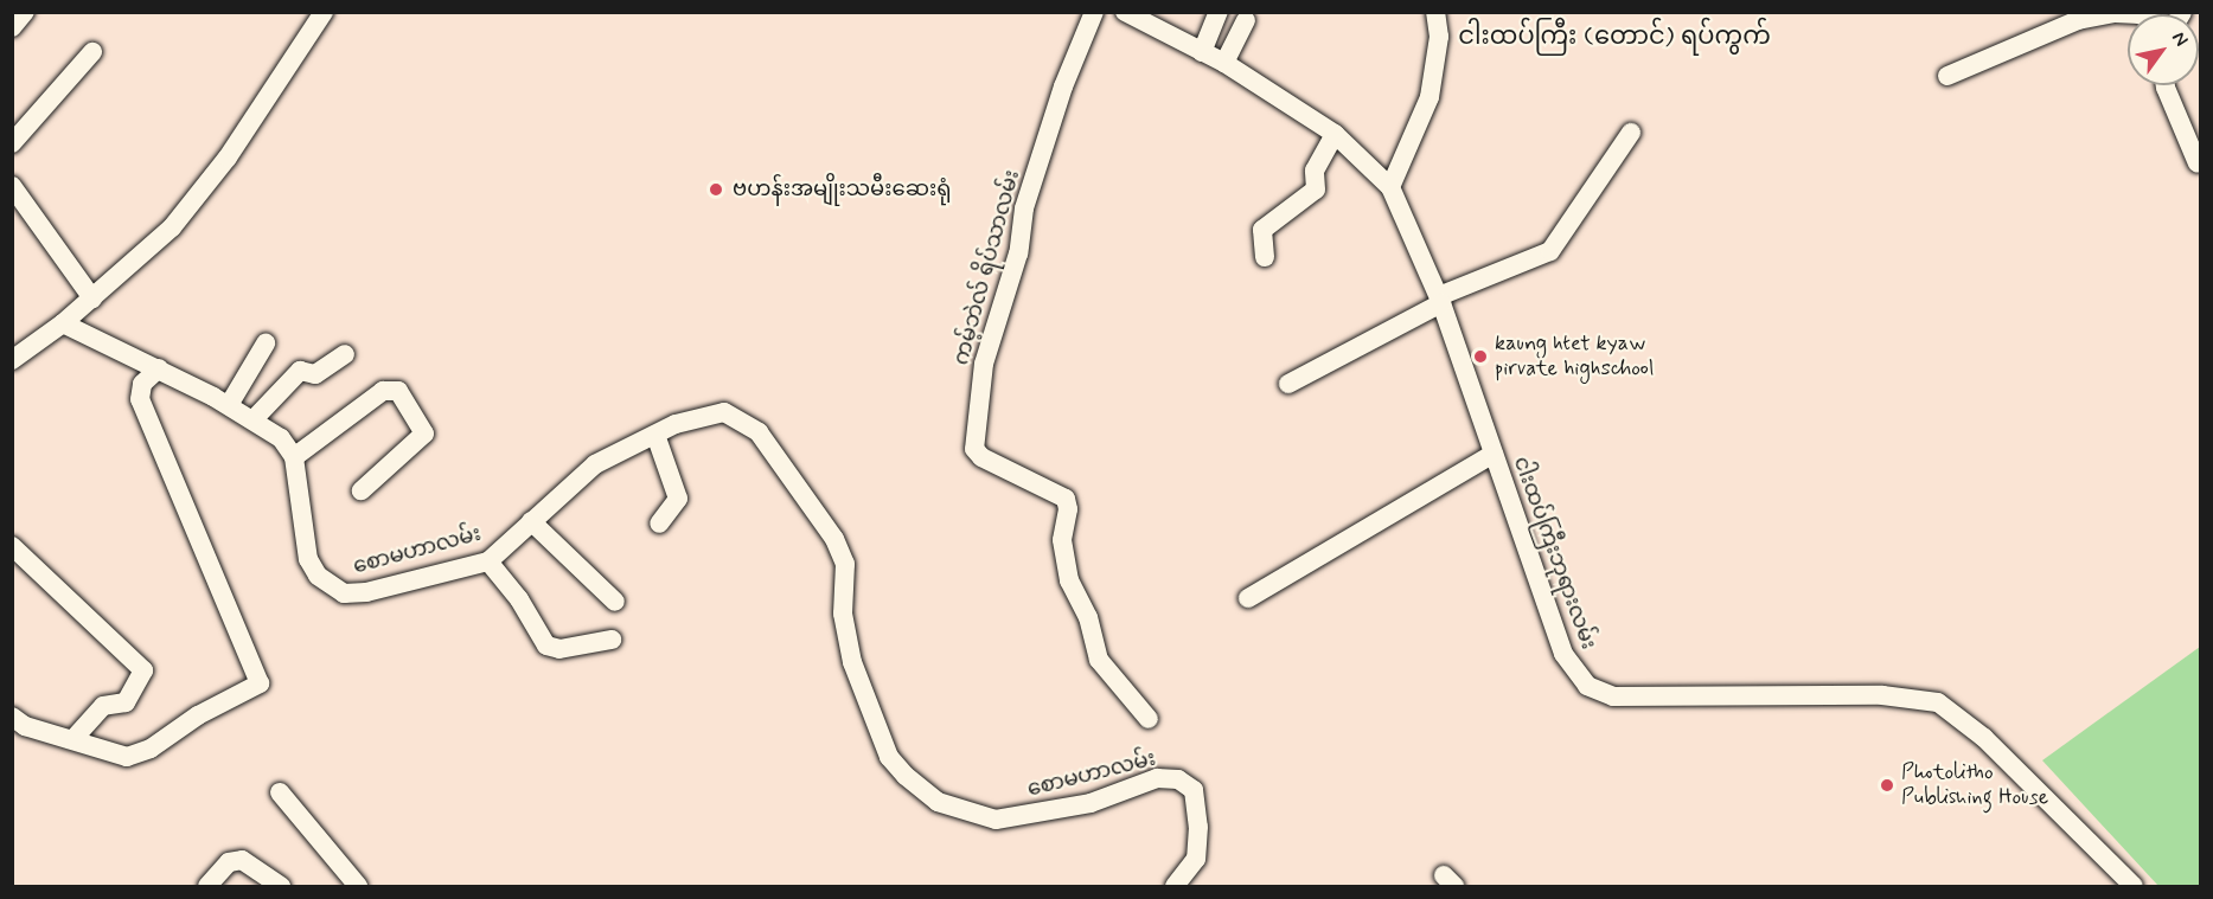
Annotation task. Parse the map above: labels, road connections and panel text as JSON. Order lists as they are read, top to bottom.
{
  "streets": {
    "street": ["ကမ့်ဘဲလ် ရိပ်သာလမ်း", "စောမဟာလမ်း", "ငါးထပ်ကြီးဘုရားလမ်း"]
  },
  "districts": ["ငါးထပ်ကြီး (တောင်) ရပ်ကွက်"],
  "places": ["ဗဟန်းအမျိုးသမီးဆေးရုံ", "kaung htet kyaw pirvate highschool", "Photolitho Publishing House"],
  "north": "top right"
}
